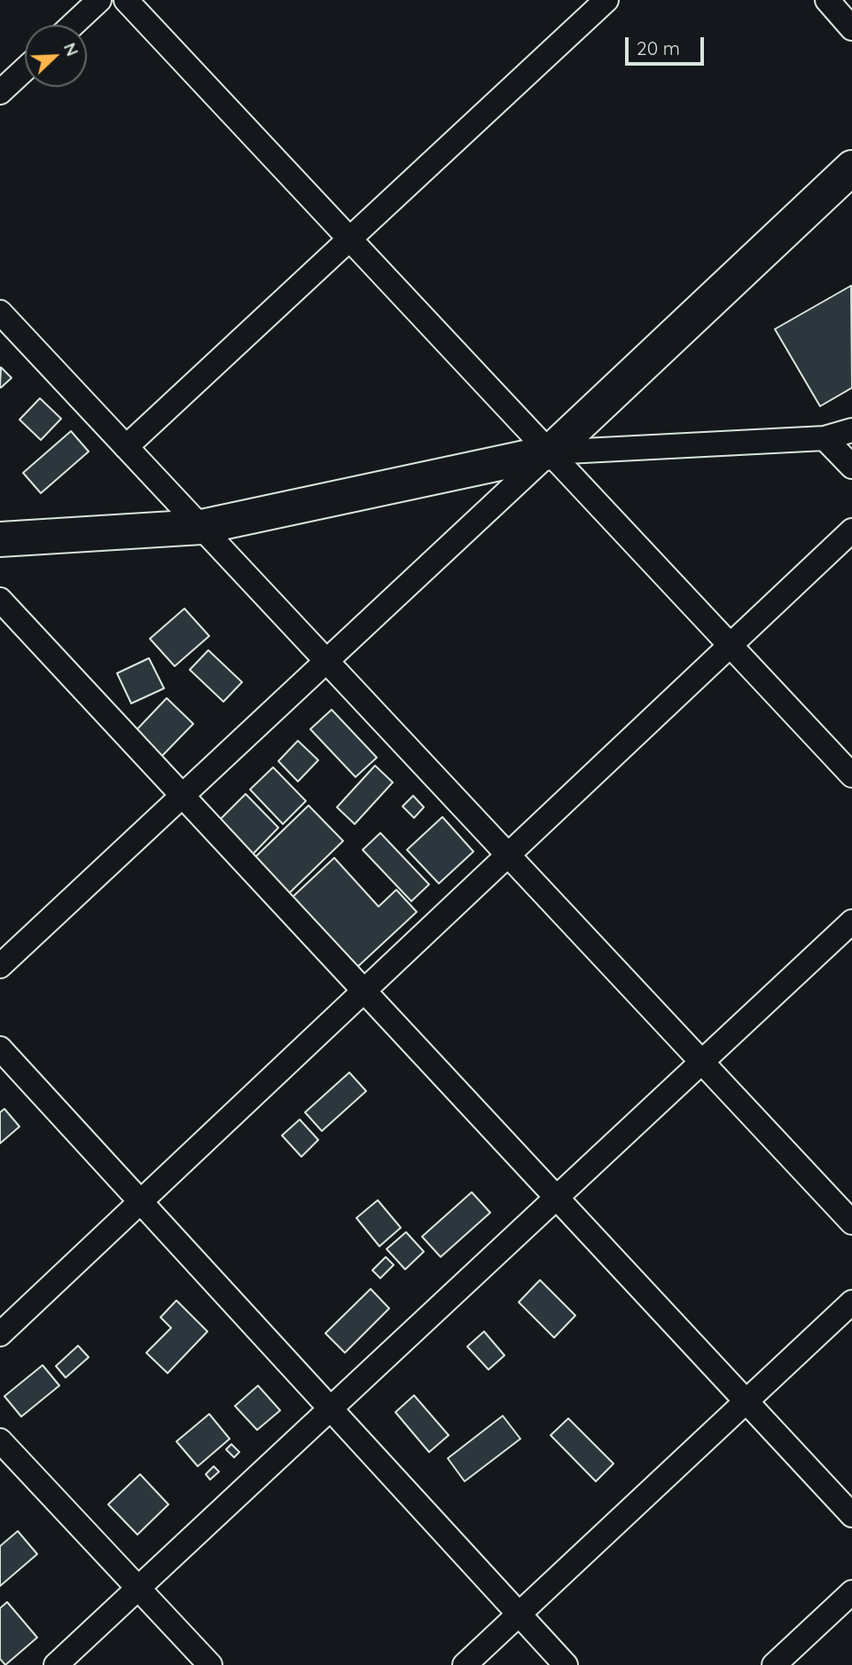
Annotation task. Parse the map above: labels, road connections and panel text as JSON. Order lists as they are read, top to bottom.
{
  "scale_bar": "20 m",
  "north": "top right"
}
